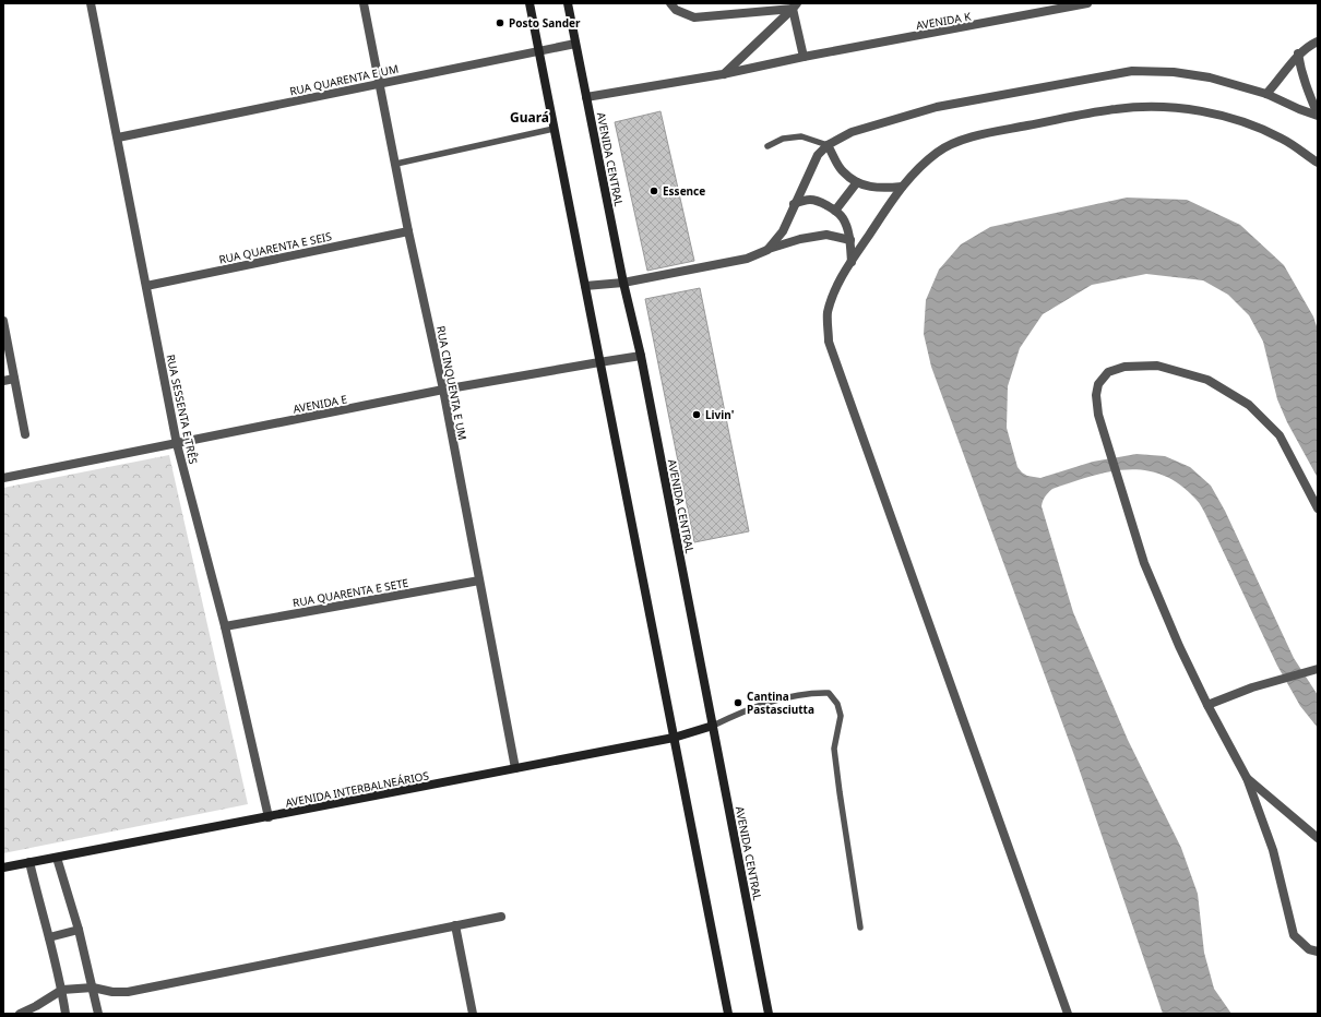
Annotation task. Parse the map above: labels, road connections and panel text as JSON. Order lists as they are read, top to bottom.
{
  "streets": {
    "main road": ["AVENIDA CENTRAL", "AVENIDA INTERBALNEÁRIOS"],
    "street": [
      "AVENIDA K",
      "RUA QUARENTA E UM",
      "RUA QUARENTA E SEIS",
      "RUA CINQUENTA E UM",
      "AVENIDA E",
      "RUA SESSENTA E TRÊS",
      "RUA QUARENTA E SETE"
    ]
  },
  "crossings": [
    ["AVENIDA K", "AVENIDA CENTRAL"],
    ["RUA QUARENTA E UM", "AVENIDA CENTRAL"],
    ["RUA QUARENTA E UM", "RUA CINQUENTA E UM"],
    ["RUA QUARENTA E UM", "RUA SESSENTA E TRÊS"],
    ["AVENIDA CENTRAL", "AVENIDA E"],
    ["AVENIDA CENTRAL", "AVENIDA INTERBALNEÁRIOS"],
    ["RUA QUARENTA E SEIS", "RUA CINQUENTA E UM"],
    ["RUA QUARENTA E SEIS", "RUA SESSENTA E TRÊS"],
    ["RUA CINQUENTA E UM", "AVENIDA E"],
    ["RUA CINQUENTA E UM", "RUA QUARENTA E SETE"],
    ["RUA CINQUENTA E UM", "AVENIDA INTERBALNEÁRIOS"],
    ["AVENIDA E", "RUA SESSENTA E TRÊS"],
    ["RUA SESSENTA E TRÊS", "RUA QUARENTA E SETE"],
    ["RUA SESSENTA E TRÊS", "AVENIDA INTERBALNEÁRIOS"]
  ],
  "districts": ["Guará"],
  "places": [
    "Posto Sander",
    "Essence",
    "Livin'",
    "Cantina Pastasciutta"
  ]
}
